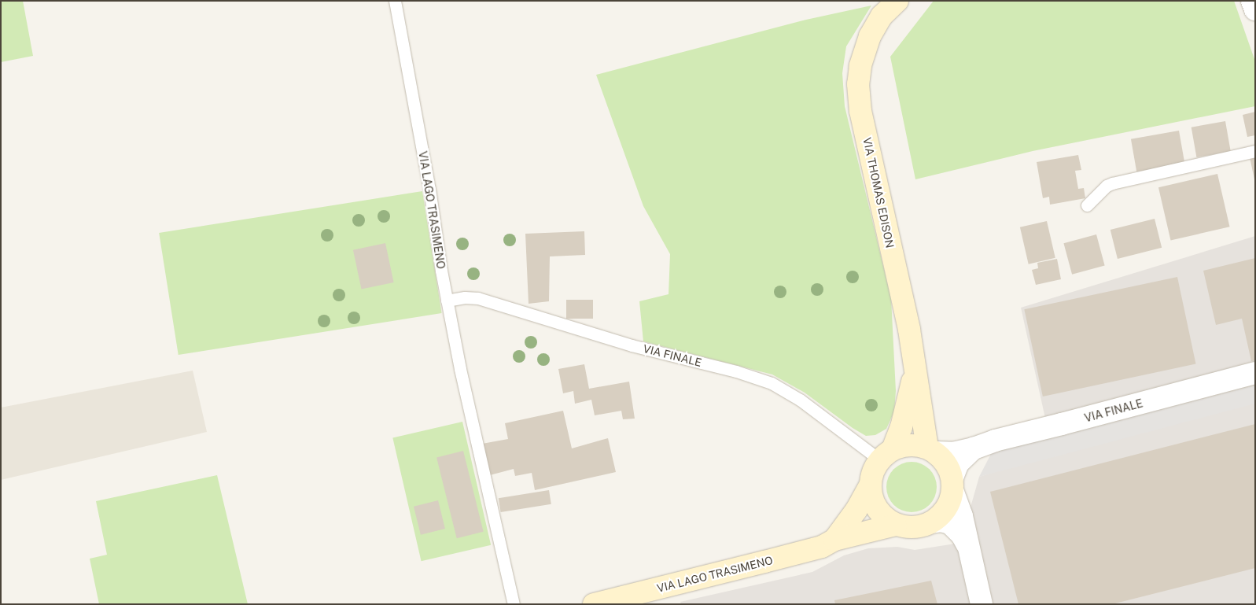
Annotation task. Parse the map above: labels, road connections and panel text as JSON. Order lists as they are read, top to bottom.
{
  "streets": {
    "street": ["VIA THOMAS EDISON", "VIA LAGO TRASIMENO", "VIA FINALE"]
  },
  "crossings": [
    ["VIA THOMAS EDISON", "VIA LAGO TRASIMENO"],
    ["VIA THOMAS EDISON", "VIA FINALE"],
    ["VIA LAGO TRASIMENO", "VIA FINALE"]
  ]
}
